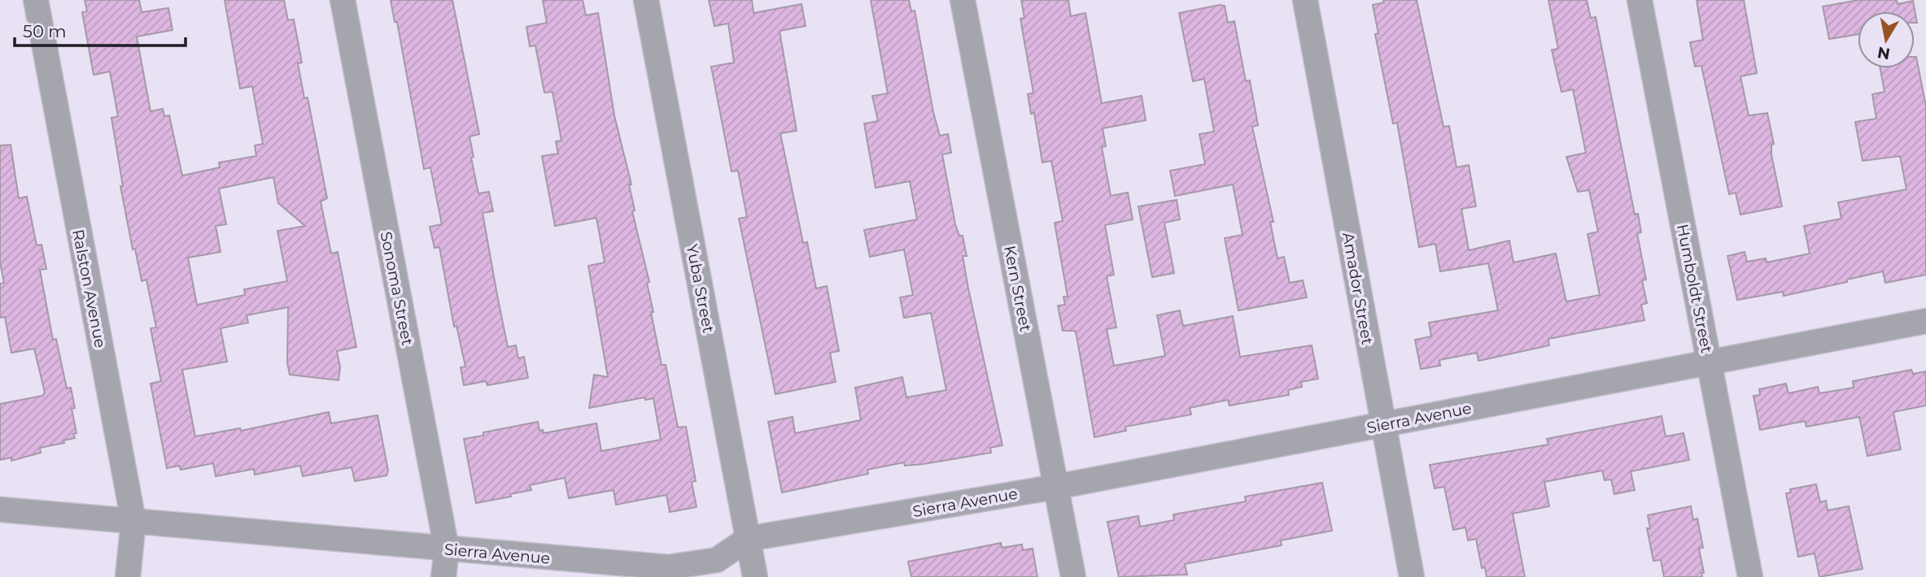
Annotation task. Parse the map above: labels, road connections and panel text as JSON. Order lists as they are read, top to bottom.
{
  "streets": {
    "street": [
      "Ralston Avenue",
      "Sonoma Street",
      "Yuba Street",
      "Kern Street",
      "Amador Street",
      "Humboldt Street",
      "Sierra Avenue"
    ]
  },
  "crossings": [
    ["Ralston Avenue", "Sierra Avenue"],
    ["Sonoma Street", "Sierra Avenue"],
    ["Yuba Street", "Sierra Avenue"],
    ["Kern Street", "Sierra Avenue"],
    ["Amador Street", "Sierra Avenue"],
    ["Humboldt Street", "Sierra Avenue"]
  ],
  "scale_bar": "50 m",
  "north": "bottom"
}
